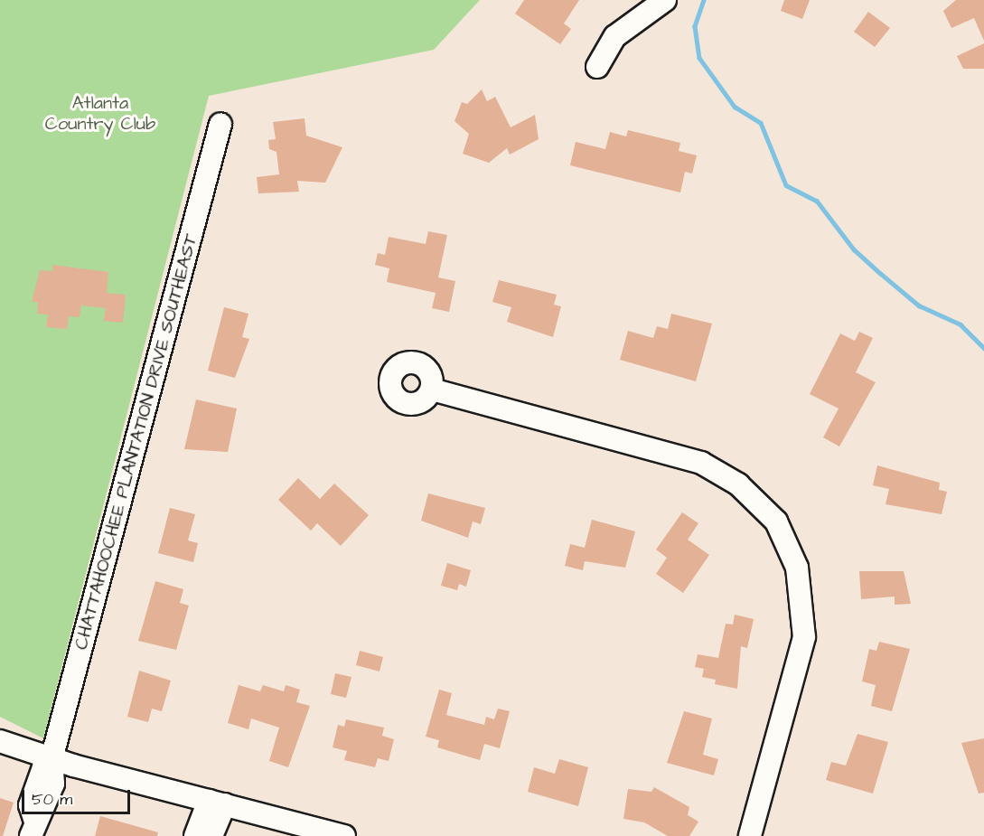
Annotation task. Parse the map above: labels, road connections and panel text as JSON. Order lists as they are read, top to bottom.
{
  "streets": {
    "street": ["CHATTAHOOCHEE PLANTATION DRIVE SOUTHEAST"]
  },
  "parks": ["Atlanta Country Club"],
  "scale_bar": "50 m"
}
